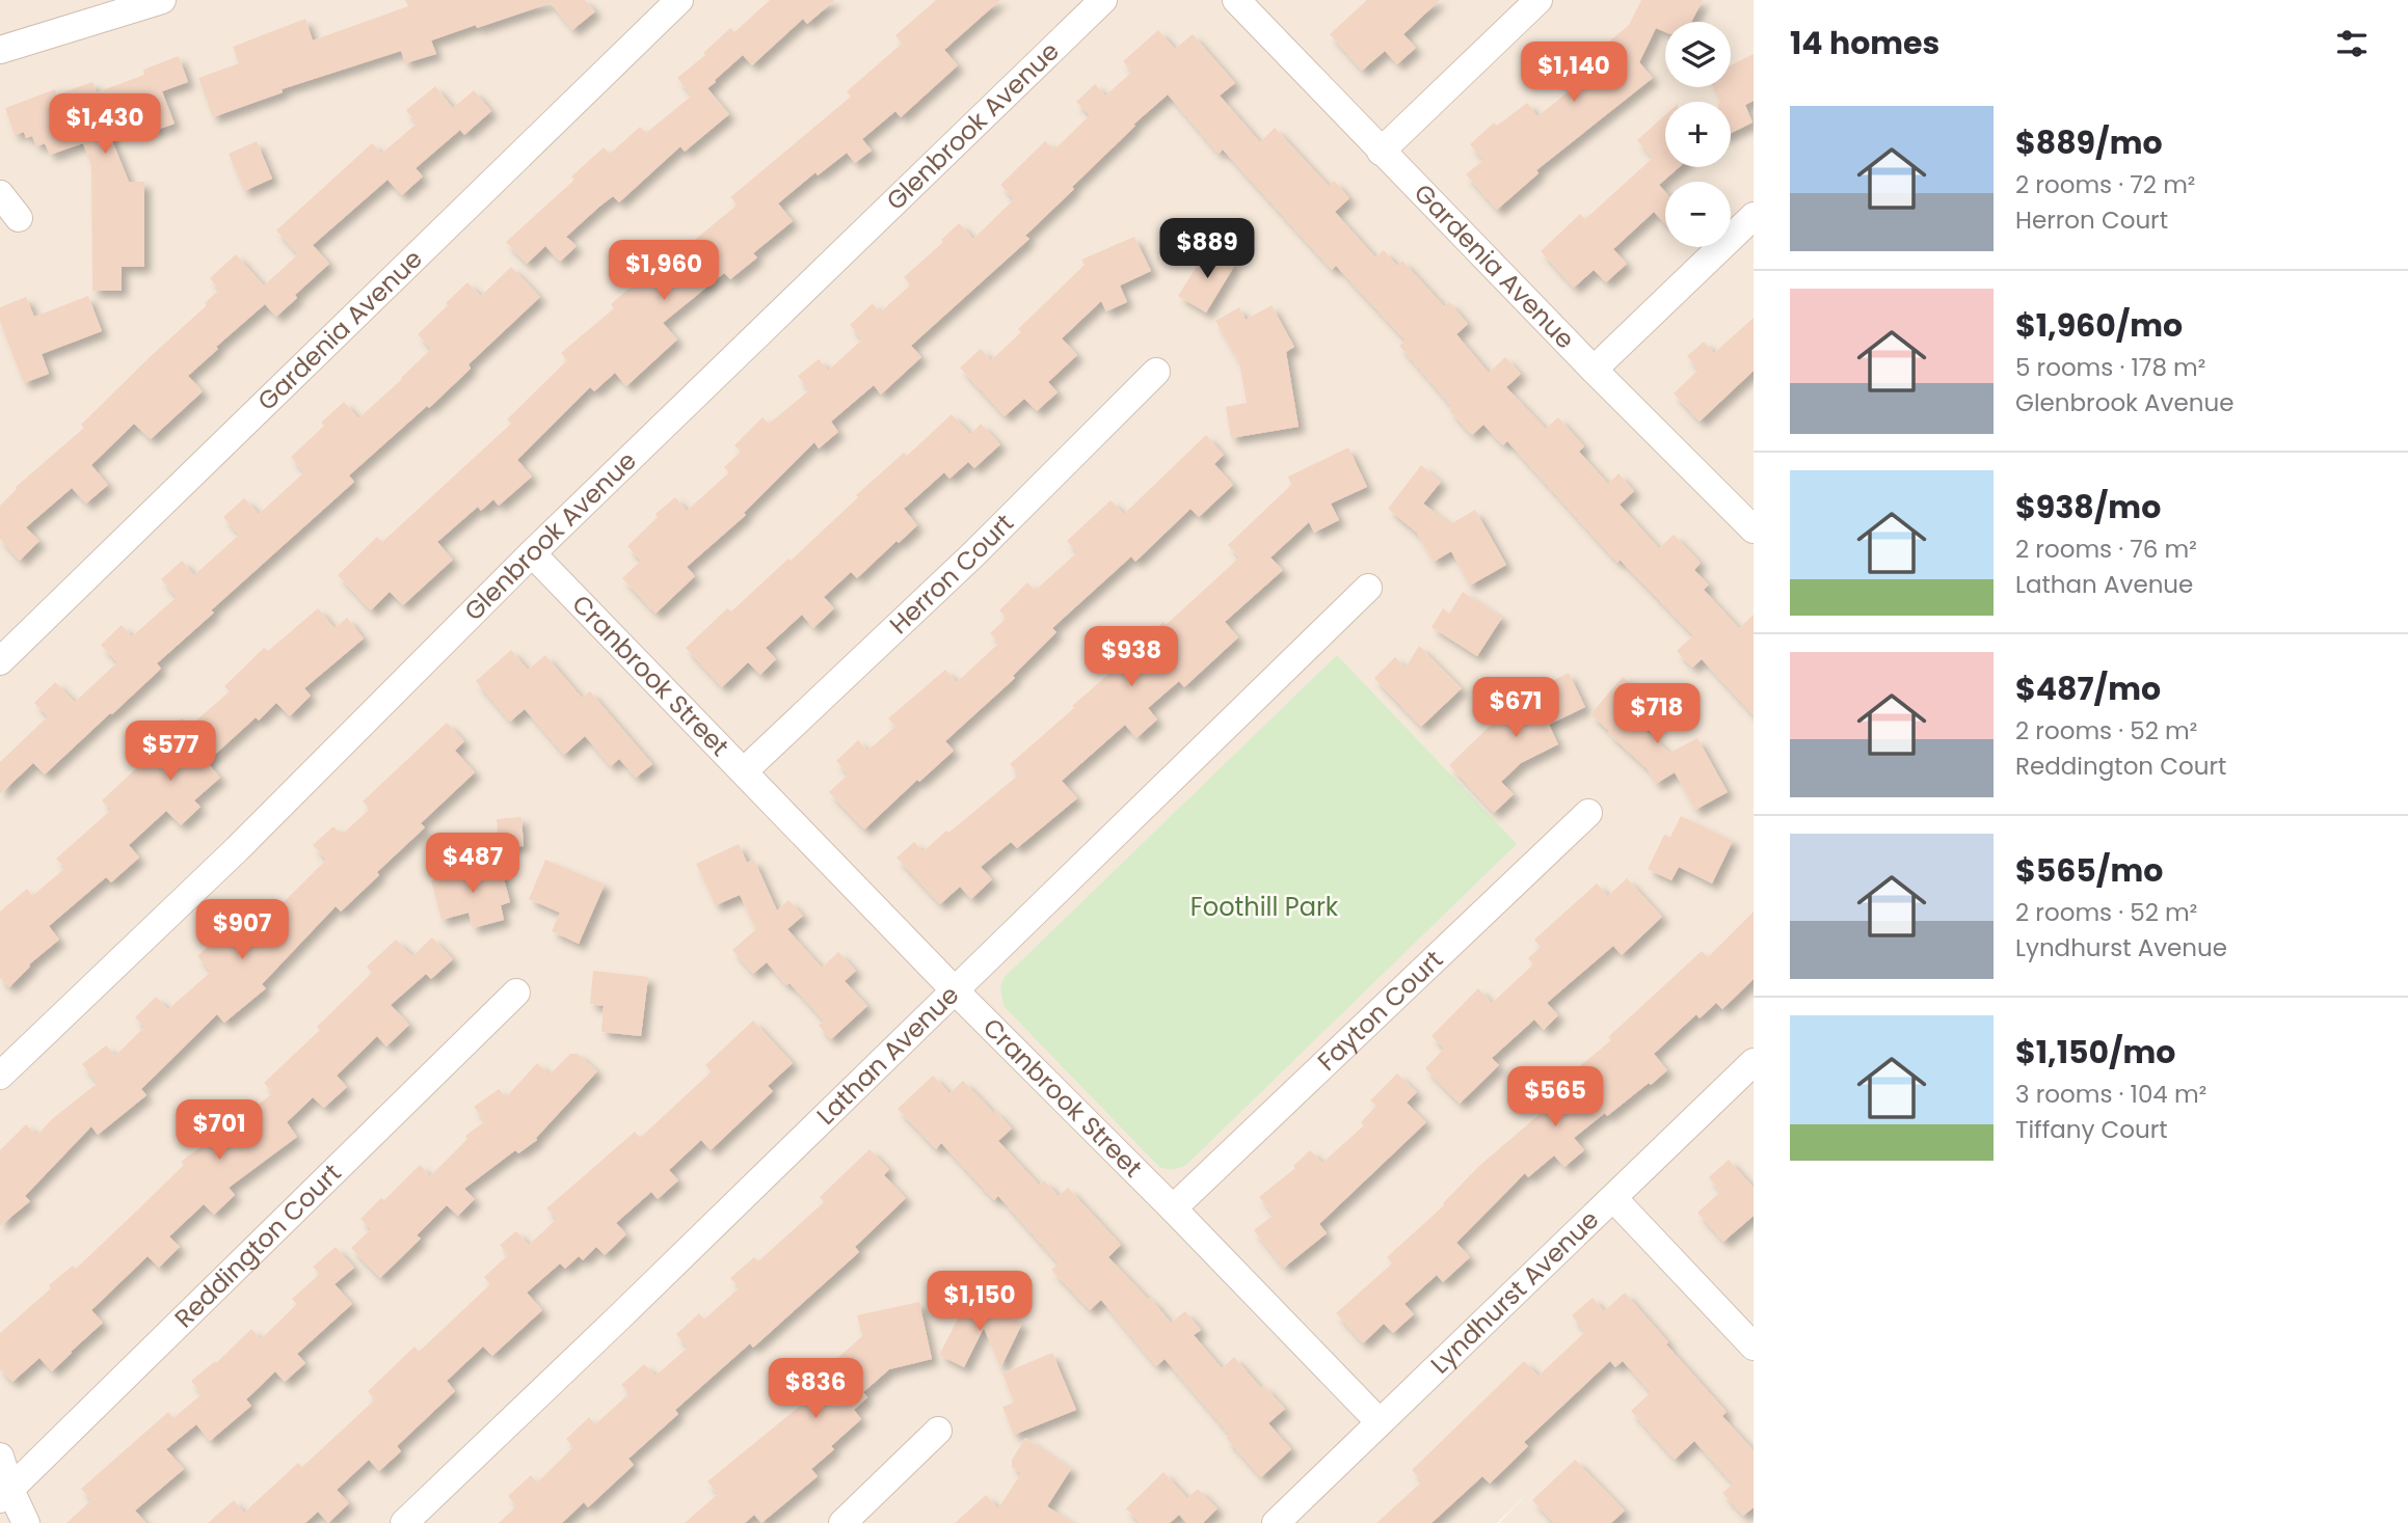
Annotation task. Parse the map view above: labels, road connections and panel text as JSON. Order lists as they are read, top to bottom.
{
  "streets": {
    "street": [
      "Glenbrook Avenue",
      "Gardenia Avenue",
      "Herron Court",
      "Cranbrook Street",
      "Fayton Court",
      "Lathan Avenue",
      "Reddington Court",
      "Lyndhurst Avenue"
    ]
  },
  "crossings": [
    ["Glenbrook Avenue", "Cranbrook Street"],
    ["Herron Court", "Cranbrook Street"],
    ["Cranbrook Street", "Fayton Court"],
    ["Cranbrook Street", "Lathan Avenue"],
    ["Cranbrook Street", "Lyndhurst Avenue"]
  ],
  "parks": ["Foothill Park"],
  "page": {
    "heading": "14 homes",
    "map_buttons": ["+", "−"],
    "price": [
      "$1,140",
      "$1,430",
      "$889",
      "$1,960",
      "$938",
      "$671",
      "$718",
      "$577",
      "$487",
      "$907",
      "$565",
      "$701",
      "$1,150",
      "$836"
    ],
    "list": [
      {
        "name": "$889/mo",
        "note": "2 rooms · 72 m² · Herron Court"
      },
      {
        "name": "$1,960/mo",
        "note": "5 rooms · 178 m² · Glenbrook Avenue"
      },
      {
        "name": "$938/mo",
        "note": "2 rooms · 76 m² · Lathan Avenue"
      },
      {
        "name": "$487/mo",
        "note": "2 rooms · 52 m² · Reddington Court"
      },
      {
        "name": "$565/mo",
        "note": "2 rooms · 52 m² · Lyndhurst Avenue"
      },
      {
        "name": "$1,150/mo",
        "note": "3 rooms · 104 m² · Tiffany Court"
      }
    ]
  }
}
